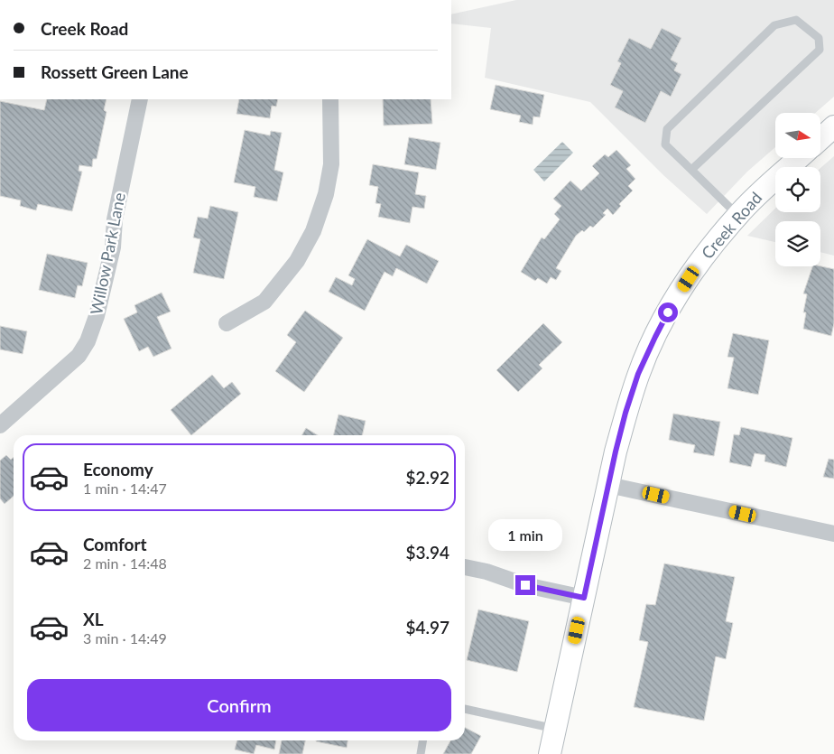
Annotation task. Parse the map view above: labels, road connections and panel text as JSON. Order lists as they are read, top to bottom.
{
  "streets": {
    "street": ["Creek Road", "Willow Park Lane"]
  },
  "north": "right",
  "page": {
    "banner": ["Creek Road", "Rossett Green Lane"],
    "list": [
      {
        "name": "Economy",
        "note": "1 min · 14:47",
        "value": "$2.92"
      },
      {
        "name": "Comfort",
        "note": "2 min · 14:48",
        "value": "$3.94"
      },
      {
        "name": "XL",
        "note": "3 min · 14:49",
        "value": "$4.97"
      }
    ],
    "bubble": "1 min",
    "buttons": "Confirm"
  }
}
